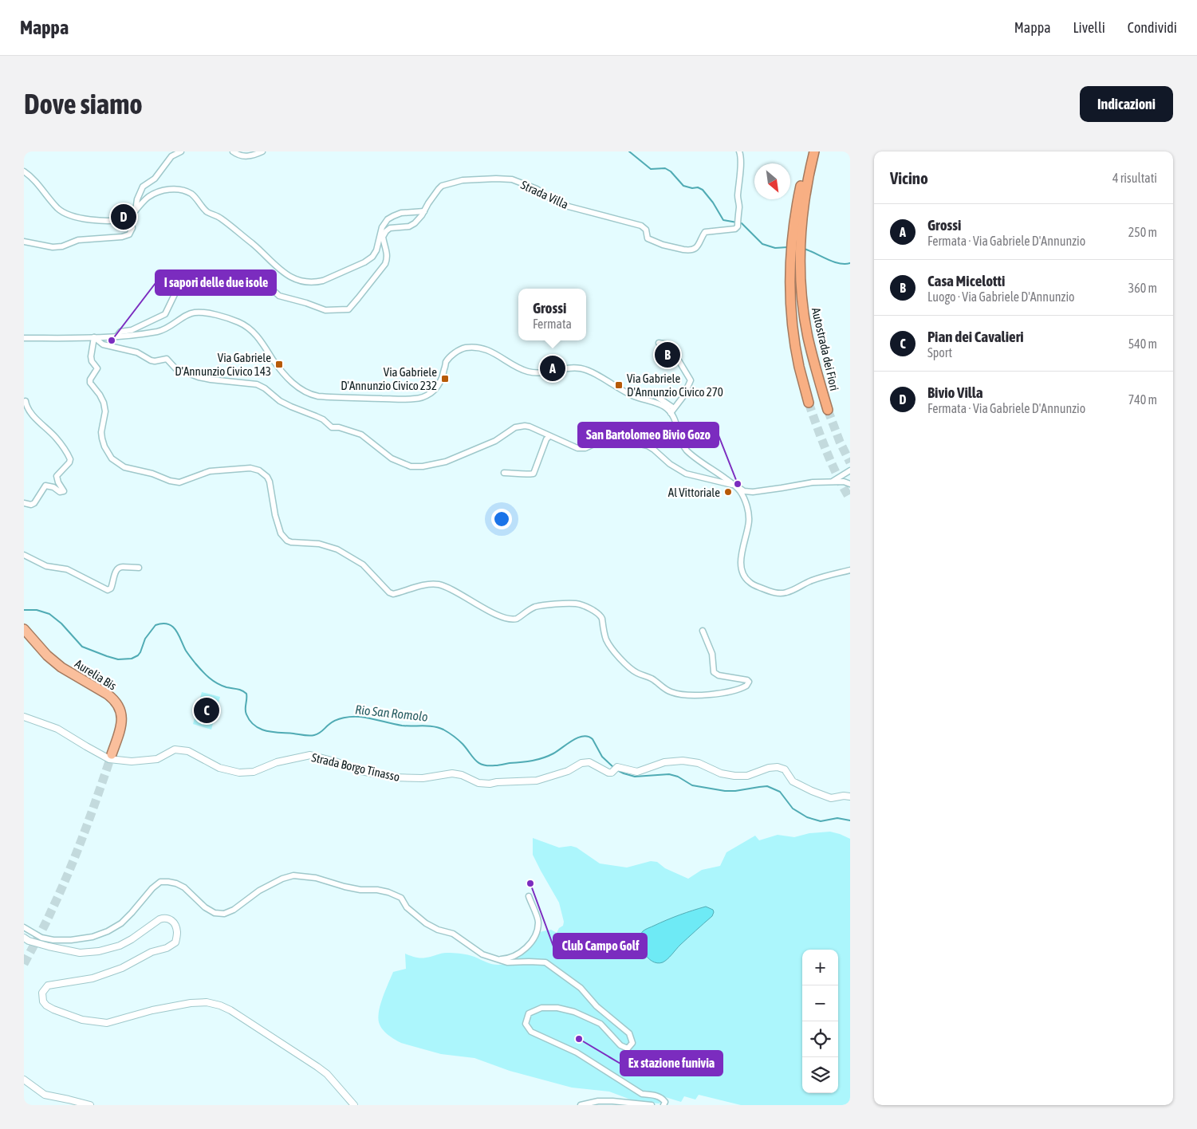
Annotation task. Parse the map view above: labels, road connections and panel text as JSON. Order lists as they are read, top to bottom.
{
  "streets": {
    "highway": ["Autostrada dei Fiori", "Aurelia Bis"],
    "street": ["Strada Villa", "Strada Borgo Tinasso"]
  },
  "water": ["Rio San Romolo"],
  "places": {
    "other": [
      "I sapori delle due isole",
      "San Bartolomeo Bivio Gozo",
      "Al Vittoriale",
      "Club Campo Golf",
      "Ex stazione funivia"
    ],
    "transit": ["Via Gabriele D'Annunzio Civico 143", "Via Gabriele D'Annunzio Civico 232", "Via Gabriele D'Annunzio Civico 270"]
  },
  "north": "bottom right",
  "page": {
    "header": "Mappa",
    "nav": ["Mappa", "Livelli", "Condividi"],
    "buttons": "Indicazioni",
    "title": "Dove siamo",
    "heading": ["Vicino", "4 risultati"],
    "pins": [
      "D",
      "B",
      "A",
      "C"
    ],
    "list": [
      {
        "mark": "A",
        "name": "Grossi",
        "note": "Fermata · Via Gabriele D'Annunzio",
        "value": "250 m"
      },
      {
        "mark": "B",
        "name": "Casa Micelotti",
        "note": "Luogo · Via Gabriele D'Annunzio",
        "value": "360 m"
      },
      {
        "mark": "C",
        "name": "Pian dei Cavalieri",
        "note": "Sport",
        "value": "540 m"
      },
      {
        "mark": "D",
        "name": "Bivio Villa",
        "note": "Fermata · Via Gabriele D'Annunzio",
        "value": "740 m"
      }
    ],
    "popup": ["Grossi", "Fermata"],
    "map_buttons": ["+", "−"]
  }
}
